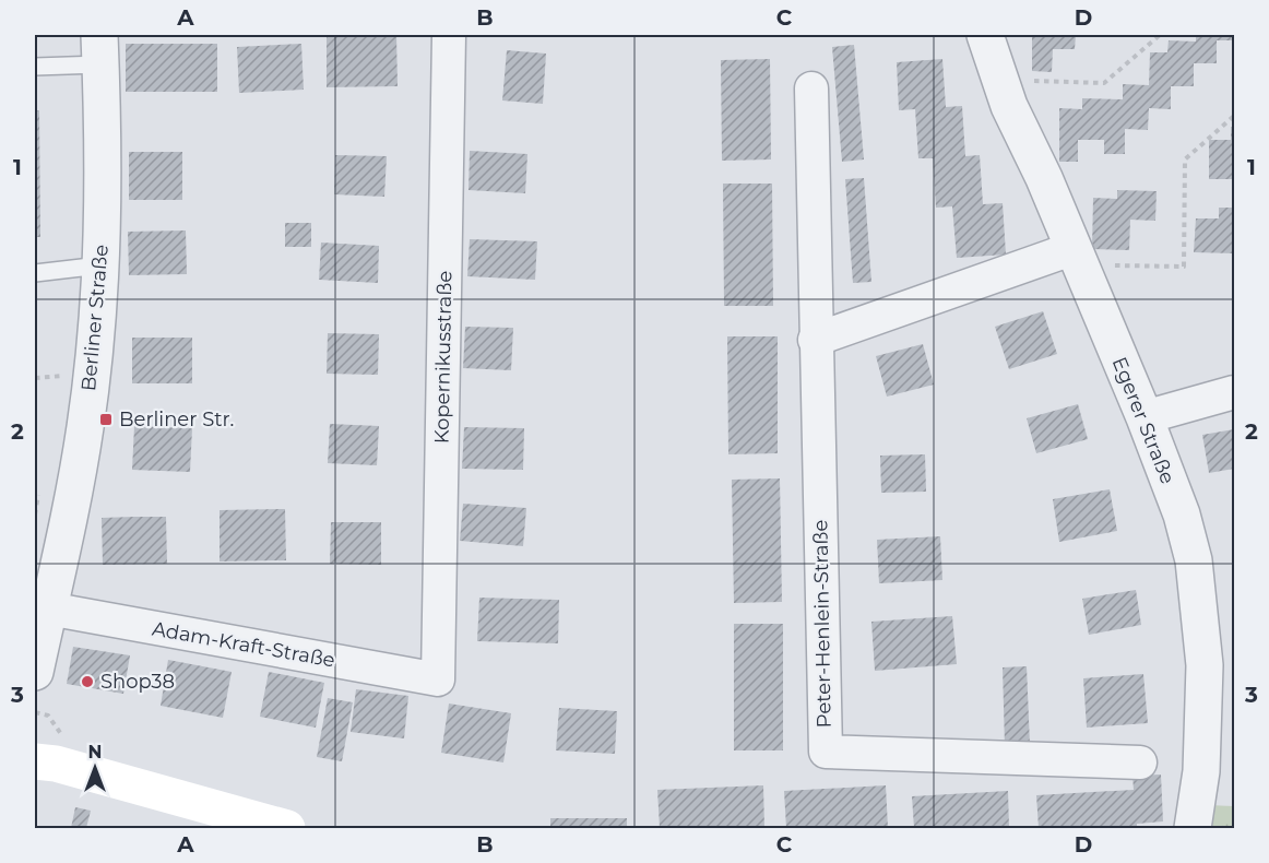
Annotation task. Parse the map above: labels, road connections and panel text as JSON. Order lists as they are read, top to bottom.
{
  "streets": {
    "street": [
      "Berliner Straße",
      "Kopernikusstraße",
      "Egerer Straße",
      "Peter-Henlein-Straße",
      "Adam-Kraft-Straße"
    ]
  },
  "crossings": [
    ["Berliner Straße", "Adam-Kraft-Straße"],
    ["Kopernikusstraße", "Adam-Kraft-Straße"]
  ],
  "places": {
    "transit": ["Berliner Str."],
    "other": ["Shop38"]
  },
  "north": "top",
  "grid": {
    "columns": [
      "A",
      "B",
      "C",
      "D"
    ],
    "rows": ["1", "2", "3"]
  }
}
